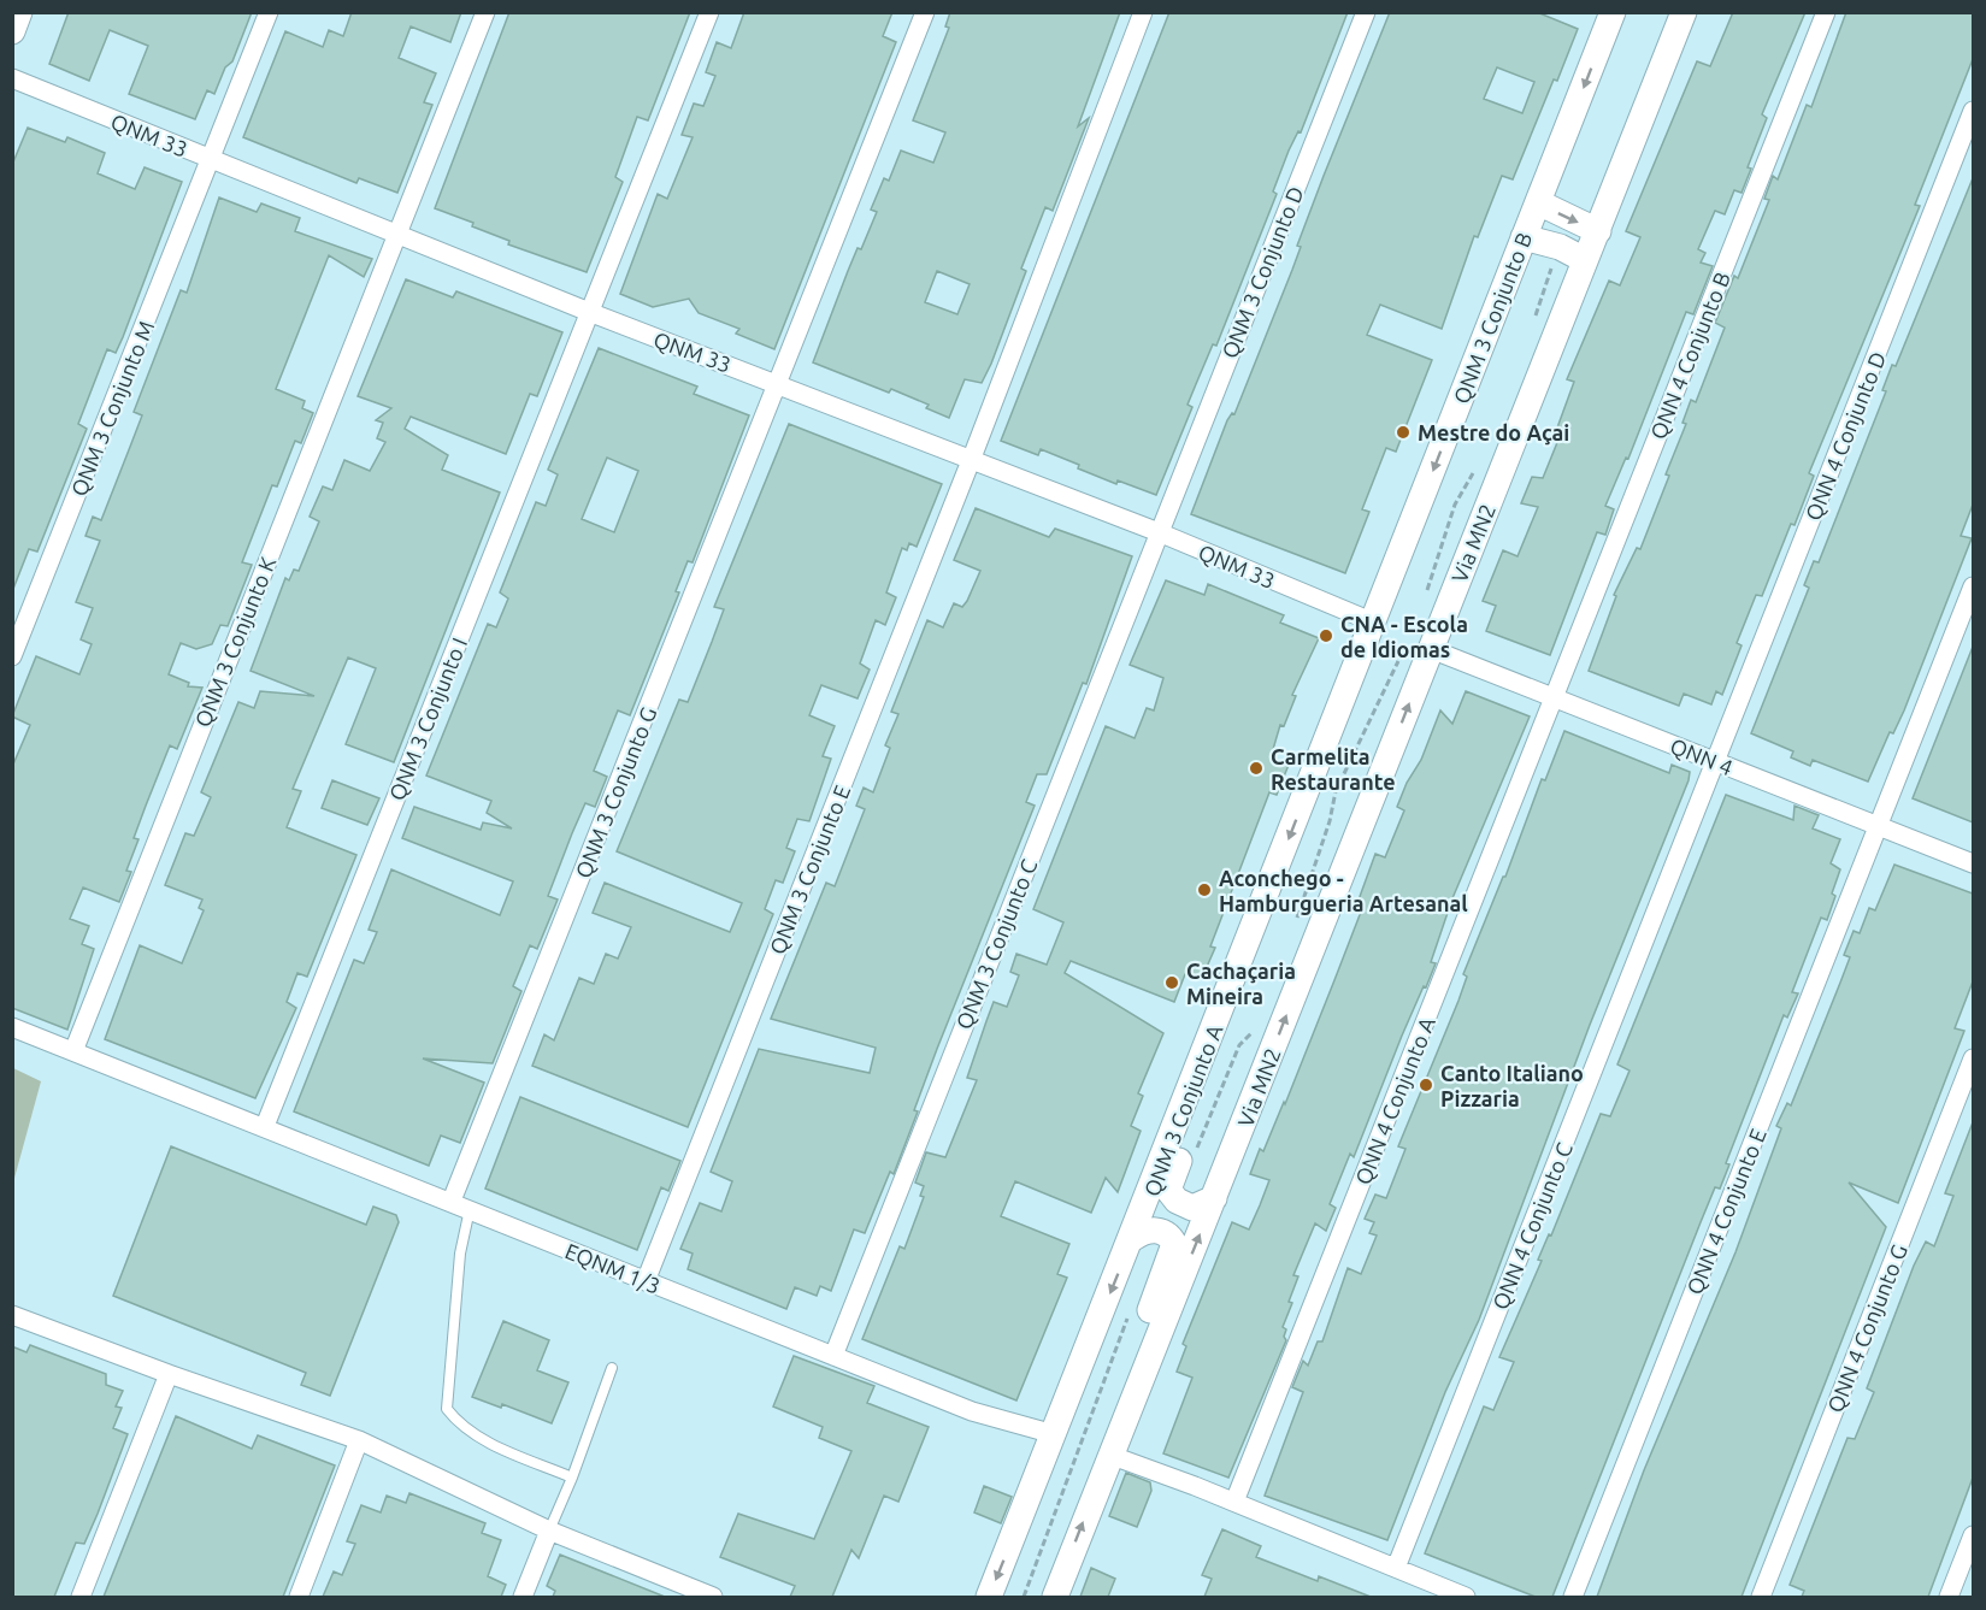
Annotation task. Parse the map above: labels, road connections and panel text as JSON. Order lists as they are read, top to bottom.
{
  "streets": {
    "main road": ["QNM 3 Conjunto B", "Via MN2", "QNM 3 Conjunto A"],
    "street": [
      "QNM 33",
      "QNM 3 Conjunto D",
      "QNN 4 Conjunto B",
      "QNM 3 Conjunto M",
      "QNN 4 Conjunto D",
      "QNM 3 Conjunto K",
      "QNM 3 Conjunto I",
      "QNN 4",
      "QNM 3 Conjunto G",
      "QNM 3 Conjunto E",
      "QNM 3 Conjunto C",
      "QNN 4 Conjunto A",
      "QNN 4 Conjunto E",
      "QNN 4 Conjunto C",
      "EQNM 1/3",
      "QNN 4 Conjunto G"
    ]
  },
  "crossings": [
    ["QNM 33", "QNM 3 Conjunto D"],
    ["QNM 33", "QNM 3 Conjunto B"],
    ["QNM 33", "QNM 3 Conjunto M"],
    ["QNM 33", "QNM 3 Conjunto K"],
    ["QNM 33", "QNM 3 Conjunto I"],
    ["QNM 33", "QNM 3 Conjunto G"],
    ["QNM 33", "QNM 3 Conjunto E"],
    ["QNM 33", "QNM 3 Conjunto C"],
    ["QNM 33", "QNM 3 Conjunto A"],
    ["QNM 3 Conjunto D", "QNM 3 Conjunto C"],
    ["QNM 3 Conjunto B", "QNM 3 Conjunto A"],
    ["QNN 4 Conjunto B", "QNN 4"],
    ["QNN 4 Conjunto B", "QNN 4 Conjunto A"],
    ["QNN 4 Conjunto D", "QNN 4"],
    ["QNN 4 Conjunto D", "QNN 4 Conjunto C"],
    ["Via MN2", "QNN 4"],
    ["QNM 3 Conjunto K", "EQNM 1/3"],
    ["QNM 3 Conjunto I", "EQNM 1/3"],
    ["QNN 4", "QNN 4 Conjunto A"],
    ["QNN 4", "QNN 4 Conjunto E"],
    ["QNN 4", "QNN 4 Conjunto C"],
    ["QNM 3 Conjunto G", "EQNM 1/3"],
    ["QNM 3 Conjunto E", "EQNM 1/3"],
    ["QNM 3 Conjunto C", "EQNM 1/3"],
    ["QNM 3 Conjunto A", "EQNM 1/3"]
  ],
  "one_way": ["QNM 3 Conjunto B", "Via MN2", "QNM 3 Conjunto A"],
  "places": [
    "Mestre do Açai",
    "CNA - Escola de Idiomas",
    "Carmelita Restaurante",
    "Aconchego - Hamburgueria Artesanal",
    "Cachaçaria Mineira",
    "Canto Italiano Pizzaria"
  ]
}
